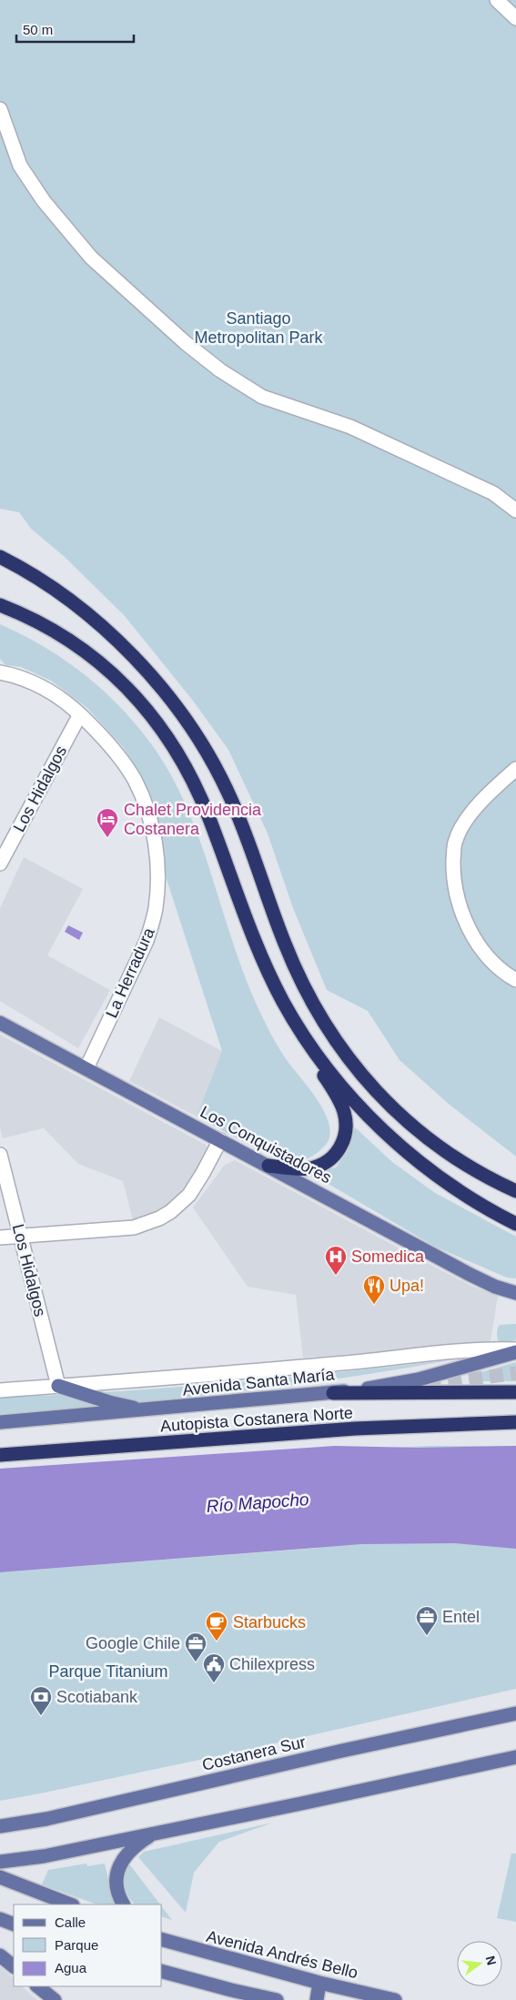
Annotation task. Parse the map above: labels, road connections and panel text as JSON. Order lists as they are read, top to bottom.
{
  "streets": {
    "highway": ["Autopista Costanera Norte"],
    "main road": [
      "Los Conquistadores",
      "Avenida Santa María",
      "Costanera Sur",
      "Avenida Andrés Bello"
    ],
    "street": ["Los Hidalgos", "La Herradura"]
  },
  "crossings": [
    ["Los Hidalgos", "La Herradura"],
    ["Los Hidalgos", "Avenida Santa María"],
    ["La Herradura", "Los Conquistadores"]
  ],
  "water": ["Río Mapocho"],
  "parks": ["Santiago Metropolitan Park", "Parque Titanium"],
  "places": {
    "hotel": ["Chalet Providencia Costanera"],
    "hospital": ["Somedica"],
    "restaurant": ["Upa!"],
    "office": ["Entel", "Google Chile"],
    "cafe": ["Starbucks"],
    "public building": ["Chilexpress"],
    "bank": ["Scotiabank"]
  },
  "legend": ["Calle", "Parque", "Agua"],
  "scale_bar": "50 m",
  "north": "right"
}
